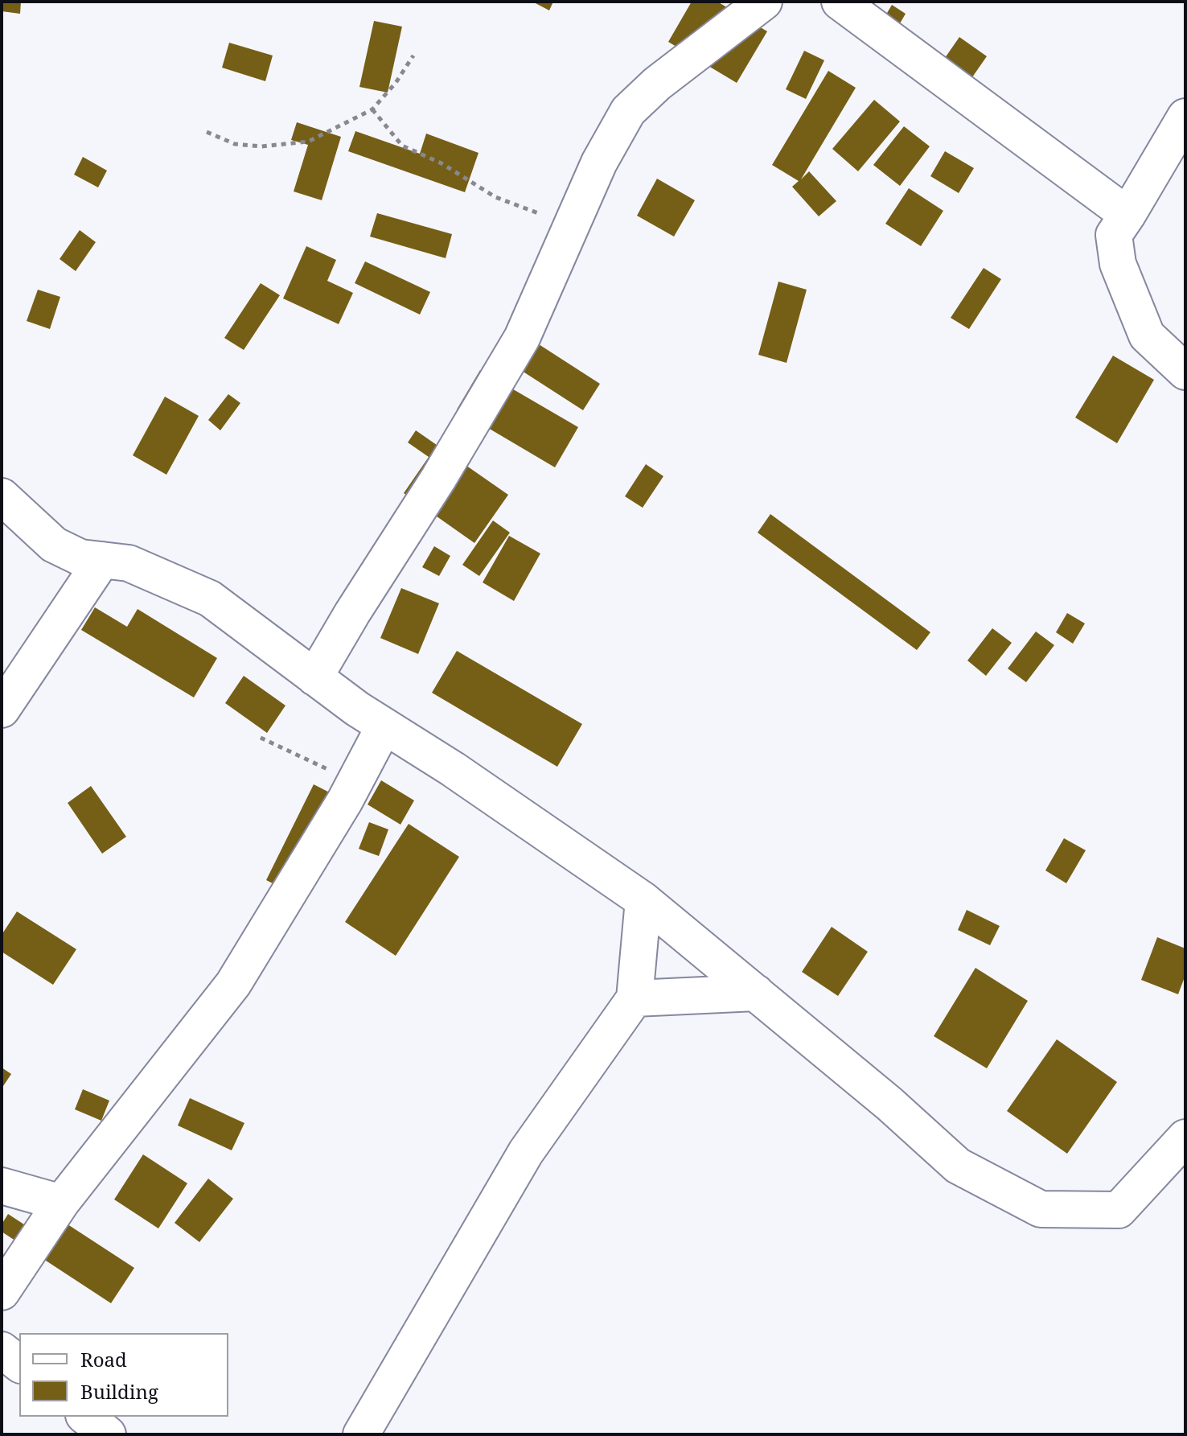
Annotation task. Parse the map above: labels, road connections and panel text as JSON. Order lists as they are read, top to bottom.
{
  "legend": ["Road", "Building"]
}
